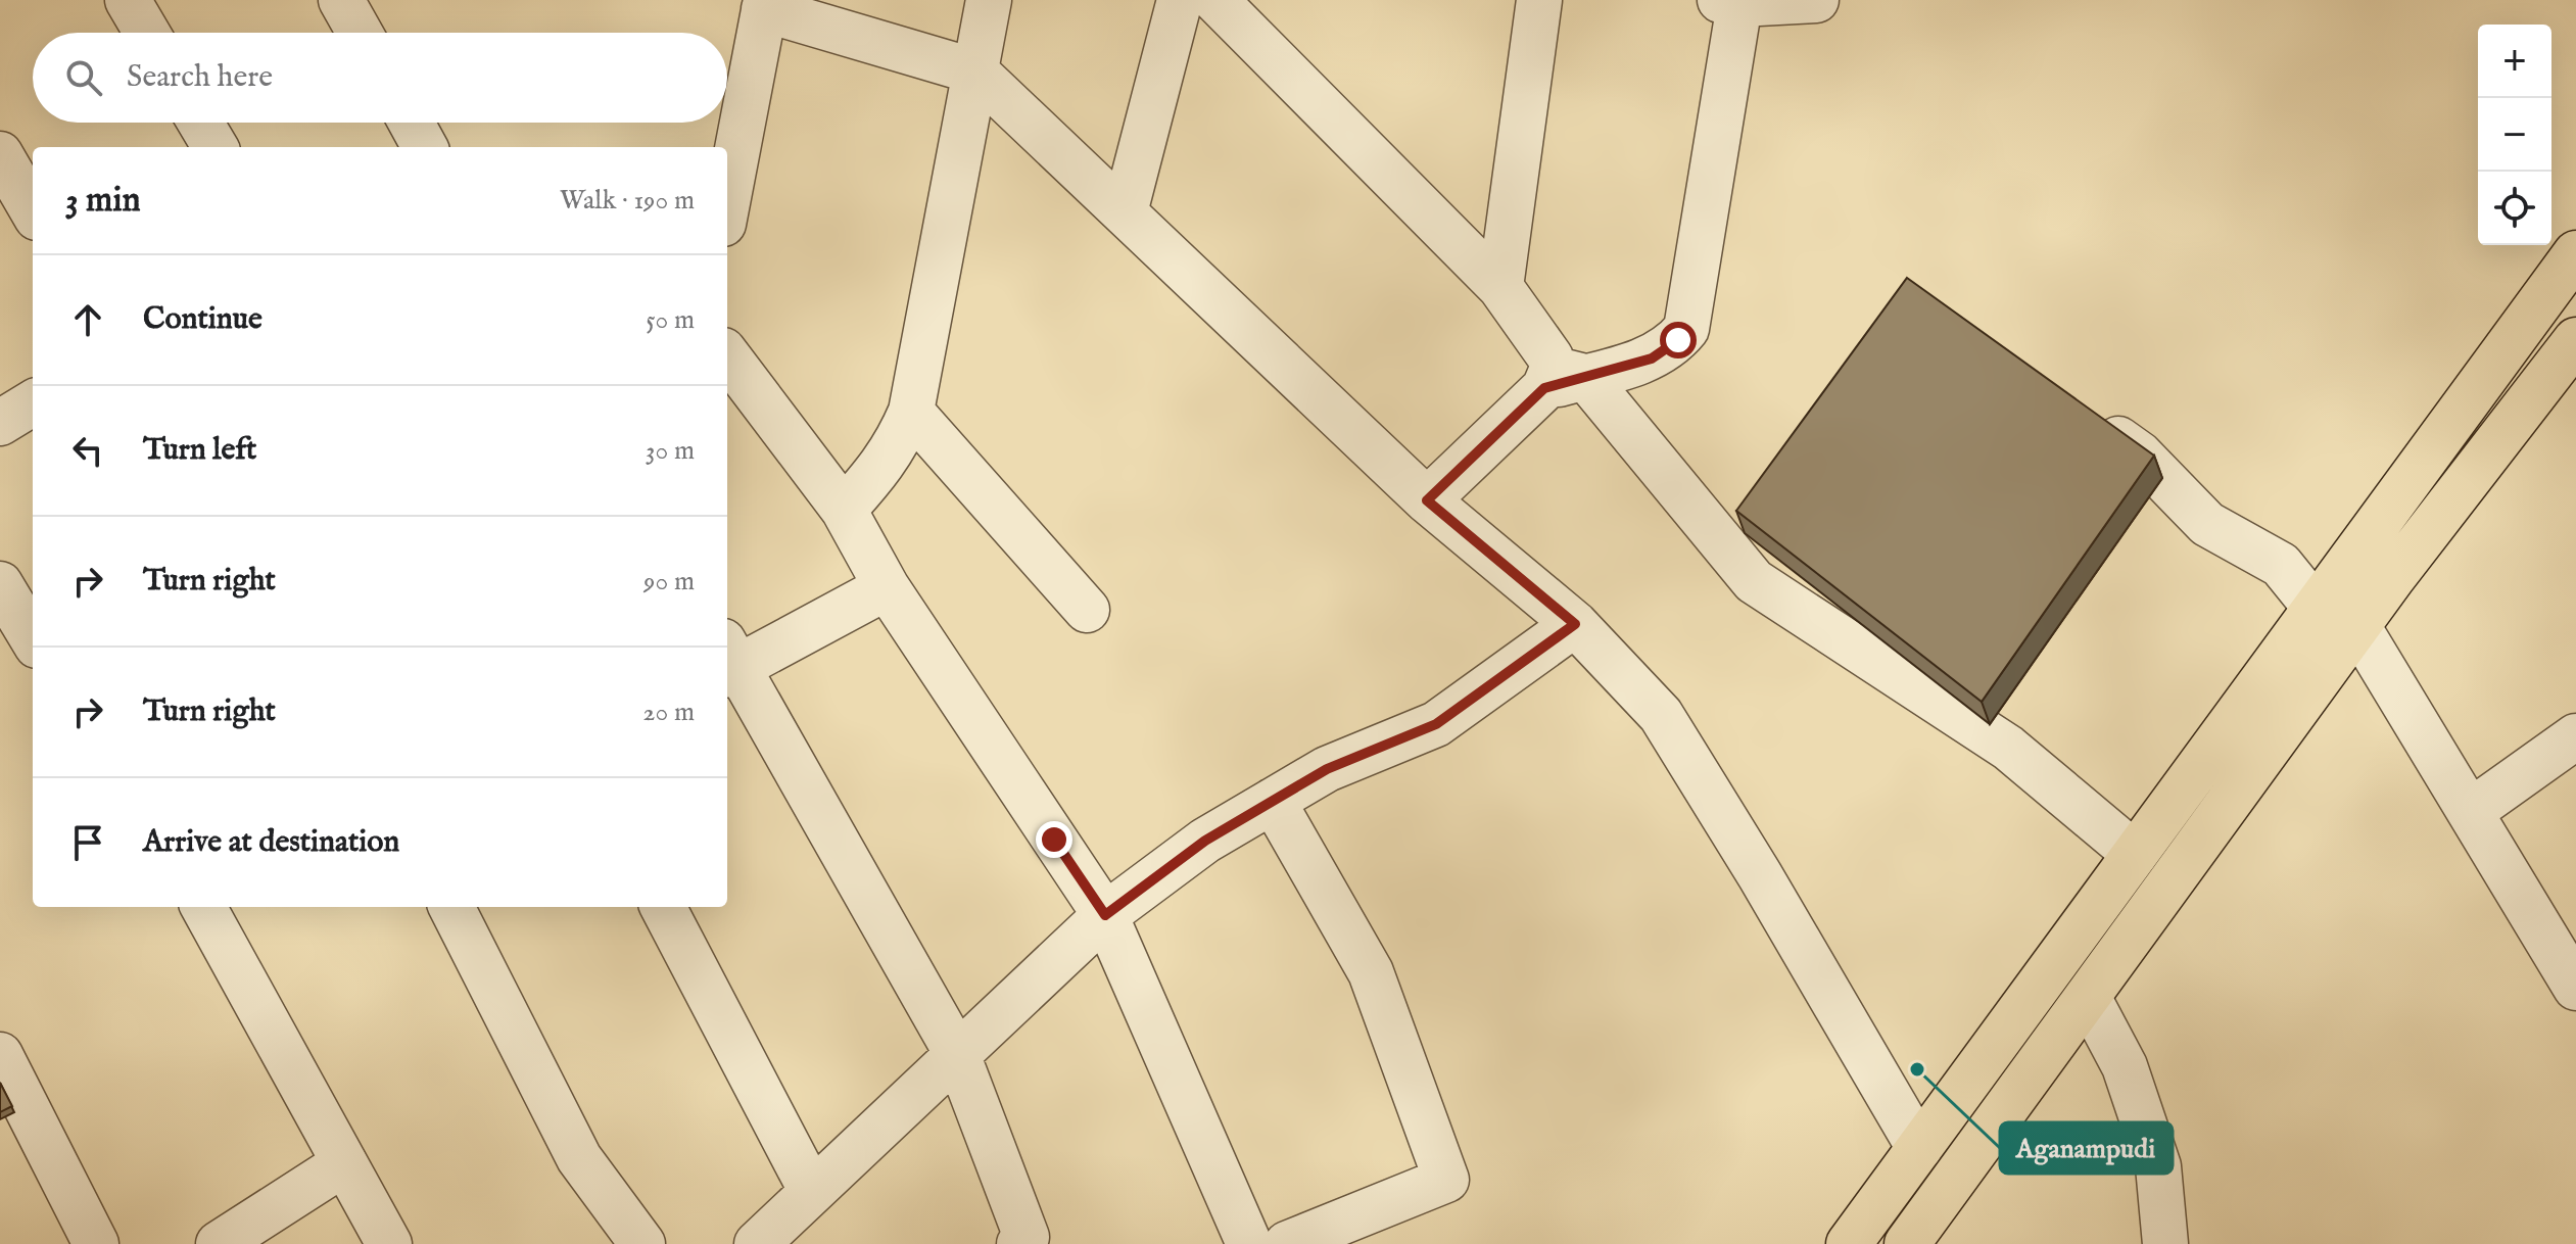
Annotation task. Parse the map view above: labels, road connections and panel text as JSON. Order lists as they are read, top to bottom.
{
  "places": ["Aganampudi"],
  "page": {
    "map_buttons": ["+", "−"],
    "search": "Search here",
    "heading": ["3 min", "Walk · 190 m"],
    "list": [
      ["Continue", "50 m"],
      ["Turn left", "30 m"],
      ["Turn right", "90 m"],
      ["Turn right", "20 m"],
      "Arrive at destination"
    ]
  }
}
